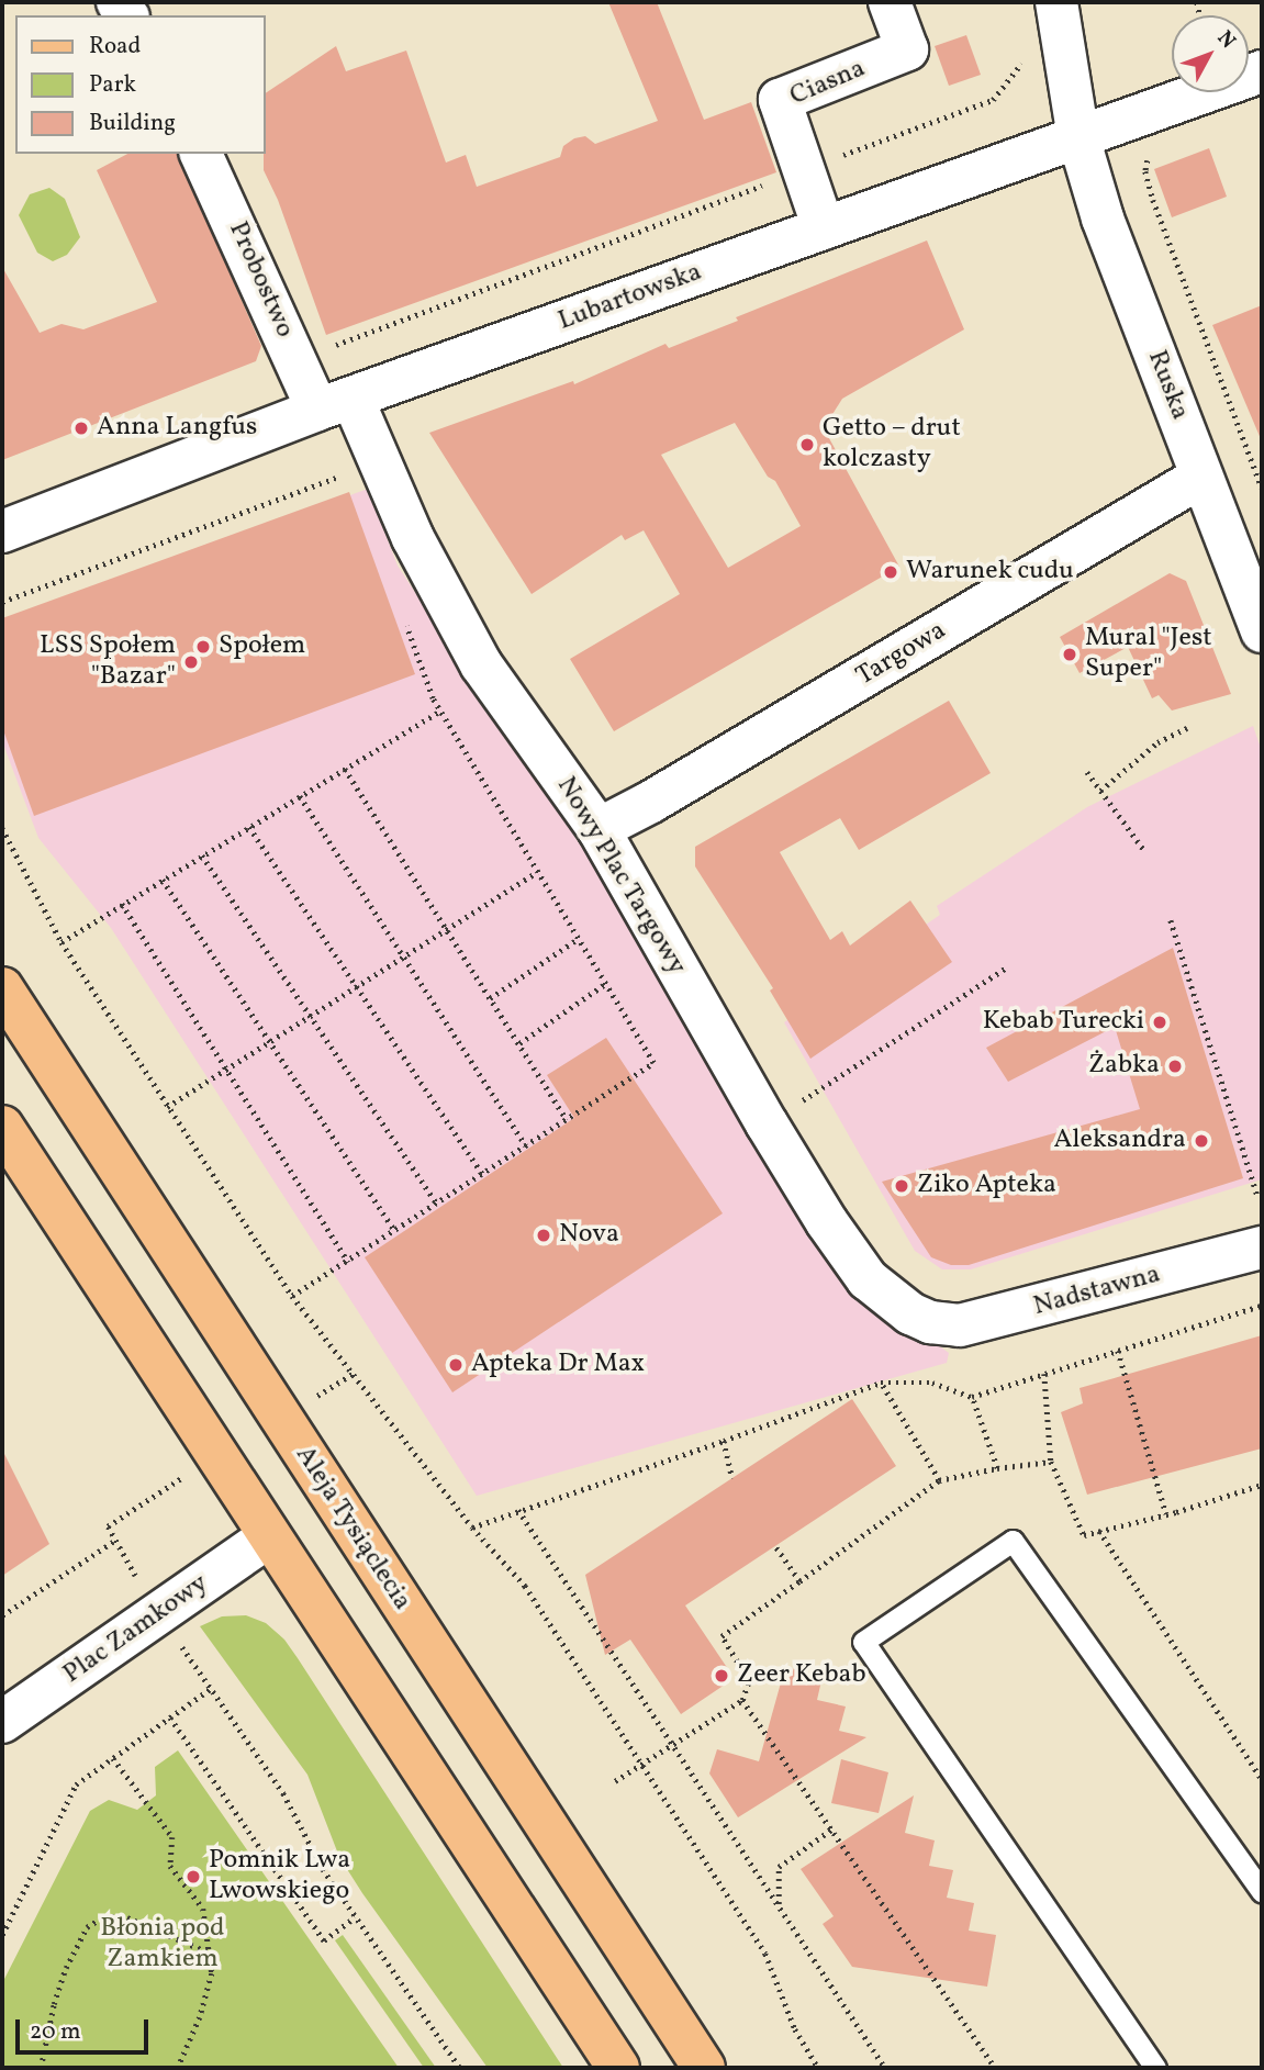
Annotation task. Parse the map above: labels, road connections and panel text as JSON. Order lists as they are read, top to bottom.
{
  "streets": {
    "main road": ["Aleja Tysiąclecia"],
    "street": [
      "Ciasna",
      "Probostwo",
      "Lubartowska",
      "Ruska",
      "Targowa",
      "Nowy Plac Targowy",
      "Nadstawna",
      "Plac Zamkowy"
    ]
  },
  "crossings": [
    ["Ciasna", "Lubartowska"],
    ["Probostwo", "Lubartowska"],
    ["Probostwo", "Nowy Plac Targowy"],
    ["Lubartowska", "Ruska"],
    ["Lubartowska", "Nowy Plac Targowy"],
    ["Ruska", "Targowa"],
    ["Targowa", "Nowy Plac Targowy"],
    ["Nowy Plac Targowy", "Nadstawna"]
  ],
  "parks": ["Błonia pod Zamkiem"],
  "places": [
    "Anna Langfus",
    "Getto – drut kolczasty",
    "Warunek cudu",
    "Społem",
    "Mural \"Jest Super\"",
    "LSS Społem \"Bazar\"",
    "Kebab Turecki",
    "Żabka",
    "Aleksandra",
    "Ziko Apteka",
    "Nova",
    "Apteka Dr Max",
    "Zeer Kebab",
    "Pomnik Lwa Lwowskiego"
  ],
  "legend": ["Road", "Park", "Building"],
  "scale_bar": "20 m",
  "north": "top right"
}
